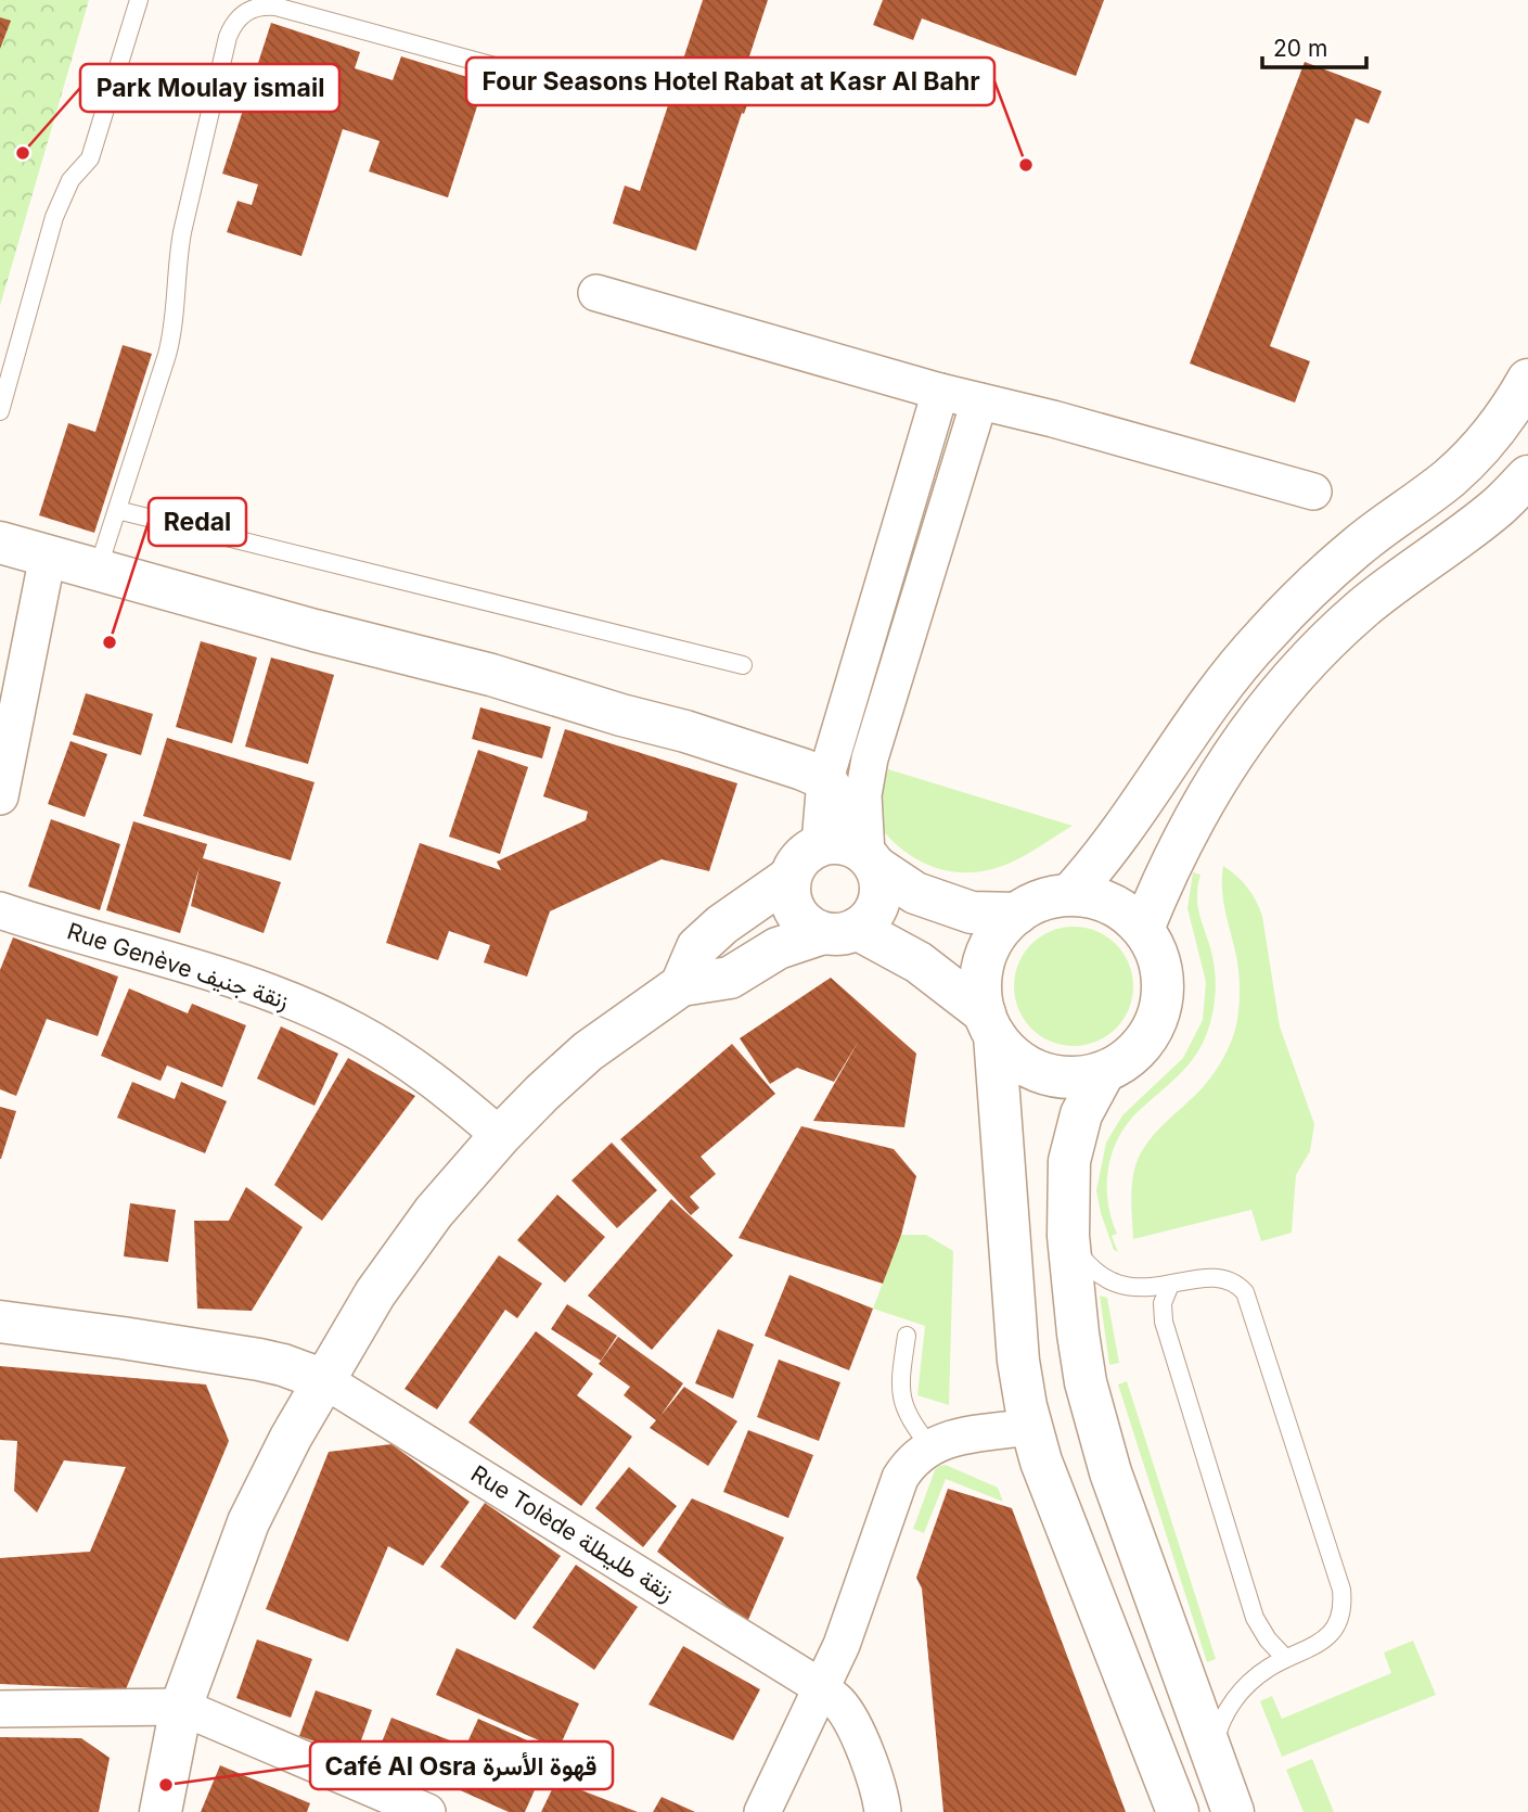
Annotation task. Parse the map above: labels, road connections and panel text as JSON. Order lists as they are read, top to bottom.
{
  "streets": {
    "street": ["Rue Genève زنقة جنيف", "Rue Tolède زنقة طليطلة"]
  },
  "places": [
    "Park Moulay ismail",
    "Four Seasons Hotel Rabat at Kasr Al Bahr",
    "Redal",
    "Café Al Osra قهوة الأسرة"
  ],
  "scale_bar": "20 m"
}
